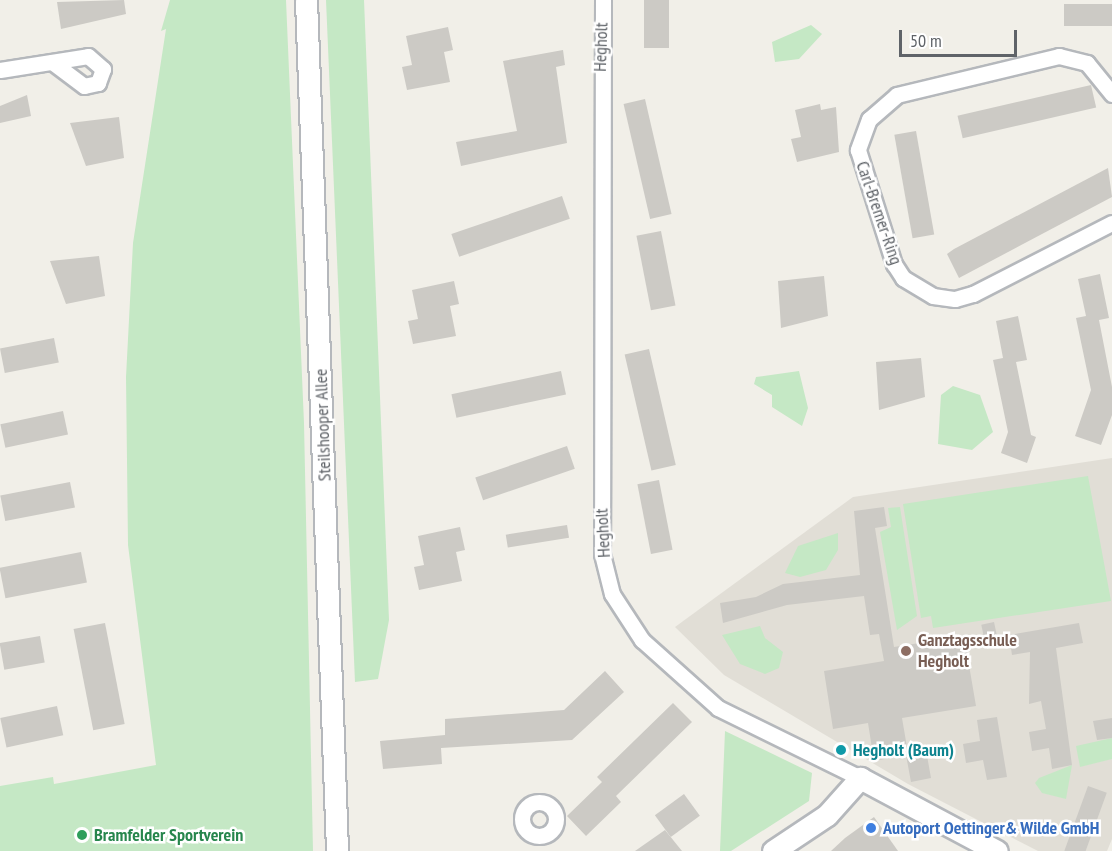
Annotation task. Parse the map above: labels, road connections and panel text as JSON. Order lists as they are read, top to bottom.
{
  "streets": {
    "main road": ["Hegholt", "Steilshooper Allee"],
    "street": ["Carl-Bremer-Ring"]
  },
  "places": [
    "Ganztagsschule Hegholt",
    "Hegholt (Baum)",
    "Autoport Oettinger& Wilde GmbH",
    "Bramfelder Sportverein"
  ],
  "scale_bar": "50 m"
}
